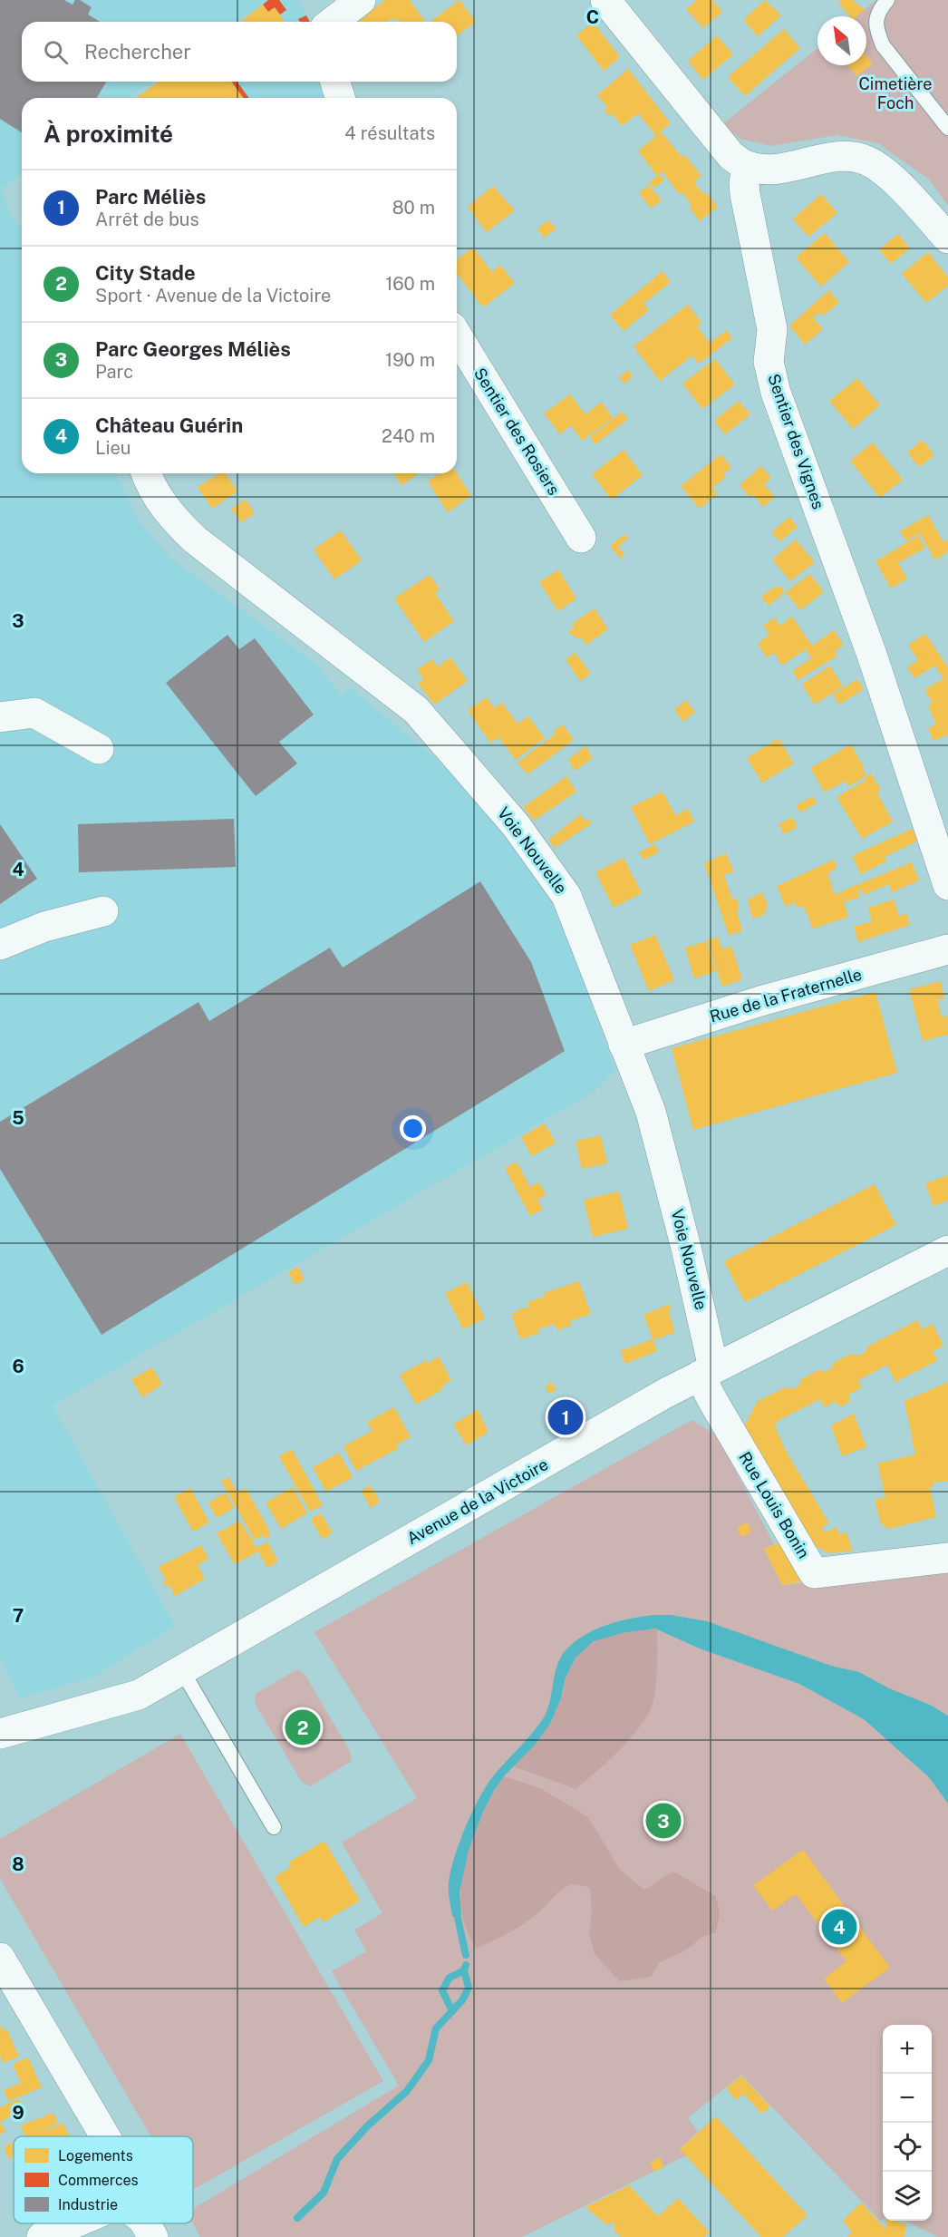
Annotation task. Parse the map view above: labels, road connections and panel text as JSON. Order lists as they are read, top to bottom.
{
  "streets": {
    "street": [
      "Sentier des Rosiers",
      "Sentier des Vignes",
      "Voie Nouvelle",
      "Rue de la Fraternelle",
      "Avenue de la Victoire",
      "Rue Louis Bonin"
    ]
  },
  "crossings": [
    ["Voie Nouvelle", "Rue de la Fraternelle"],
    ["Voie Nouvelle", "Avenue de la Victoire"],
    ["Voie Nouvelle", "Rue Louis Bonin"],
    ["Avenue de la Victoire", "Rue Louis Bonin"]
  ],
  "parks": ["Cimetière Foch"],
  "legend": ["Logements", "Commerces", "Industrie"],
  "north": "top left",
  "page": {
    "search": "Rechercher",
    "heading": ["À proximité", "4 résultats"],
    "list": [
      {
        "mark": "1",
        "name": "Parc Méliès",
        "note": "Arrêt de bus",
        "value": "80 m"
      },
      {
        "mark": "2",
        "name": "City Stade",
        "note": "Sport · Avenue de la Victoire",
        "value": "160 m"
      },
      {
        "mark": "3",
        "name": "Parc Georges Méliès",
        "note": "Parc",
        "value": "190 m"
      },
      {
        "mark": "4",
        "name": "Château Guérin",
        "note": "Lieu",
        "value": "240 m"
      }
    ],
    "pins": [
      "1",
      "2",
      "3",
      "4"
    ],
    "map_buttons": ["+", "−"]
  },
  "grid": {
    "columns": ["C"],
    "rows": [
      "3",
      "4",
      "5",
      "6",
      "7",
      "8",
      "9"
    ]
  }
}
